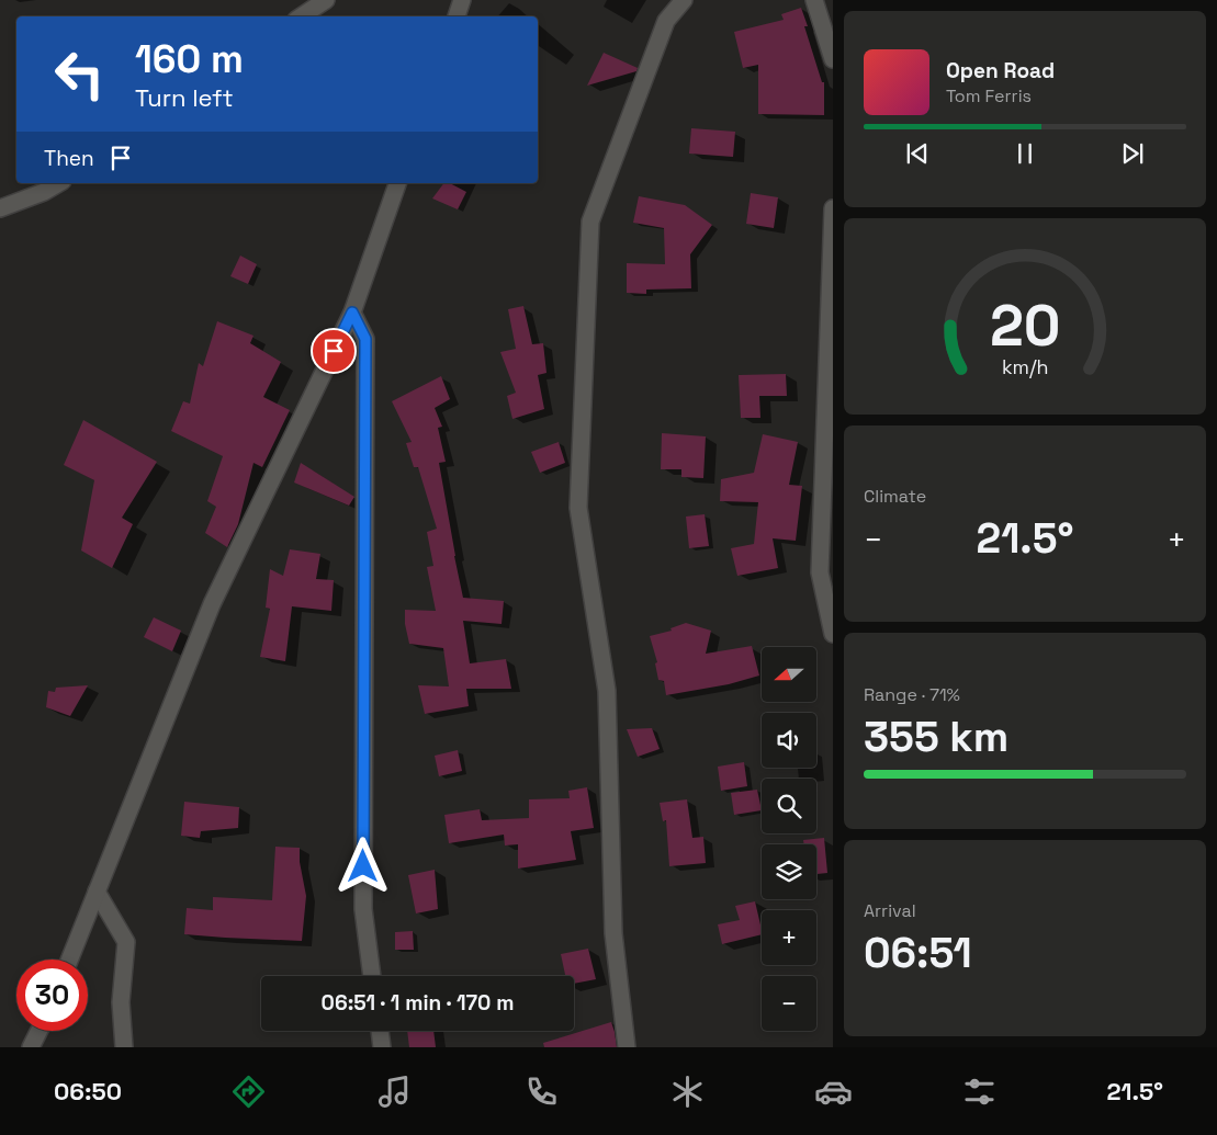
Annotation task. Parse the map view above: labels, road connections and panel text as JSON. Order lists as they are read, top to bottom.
{
  "north": "left",
  "page": {
    "turn": ["160 m", "Turn left"],
    "song": ["Open Road", "Tom Ferris"],
    "then": "Then",
    "tile": [
      "Climate",
      ["Range · 71%", "355 km"],
      ["Arrival", "06:51"]
    ],
    "heat": ["−", "21.5°", "+"],
    "map_buttons": ["+", "−"],
    "limit": "30",
    "trip": "06:51 · 1 min · 170 m",
    "tabs": ["06:50", "21.5°"],
    "gauge": ["20", "km/h"]
  }
}
